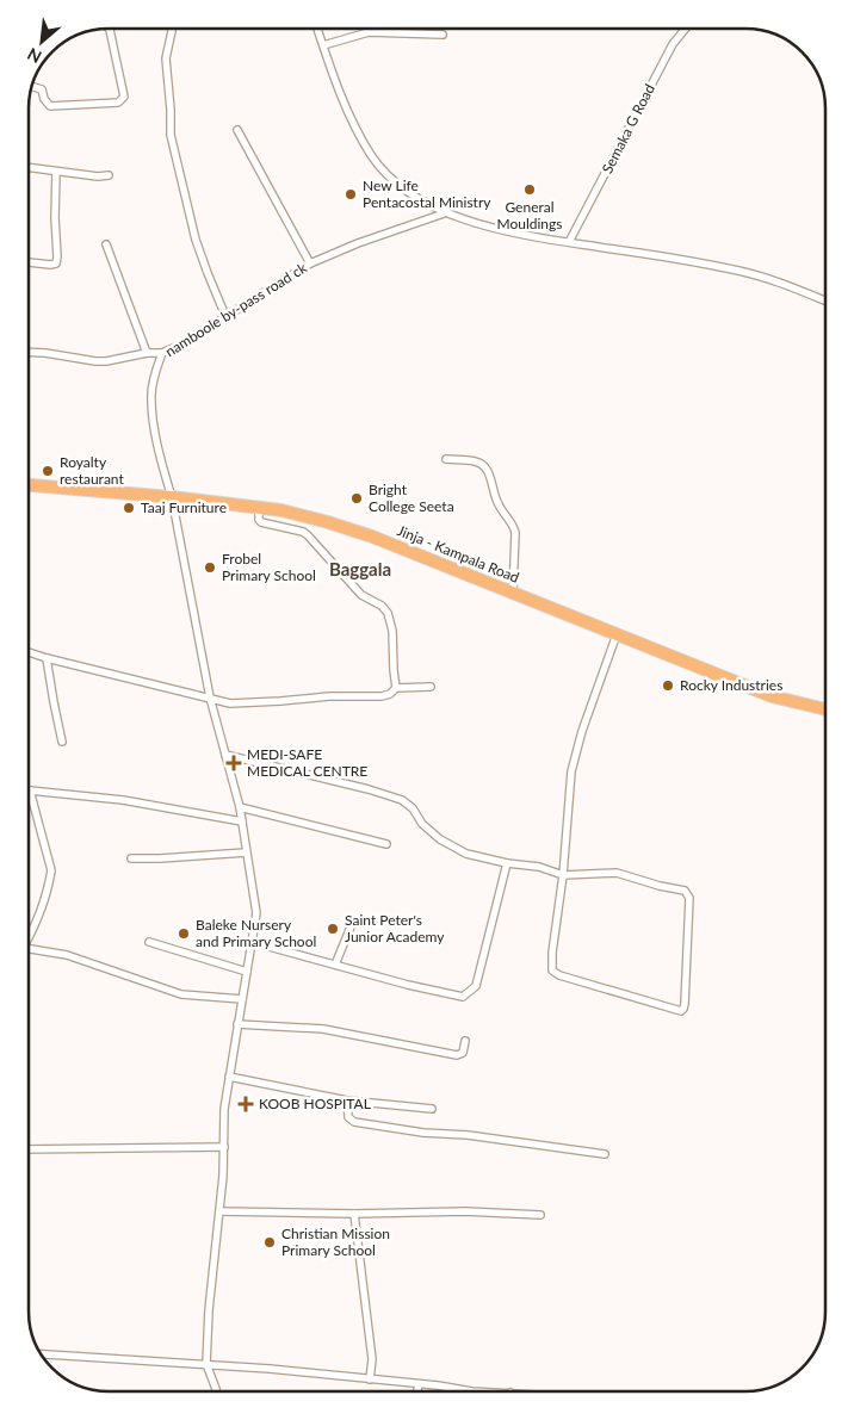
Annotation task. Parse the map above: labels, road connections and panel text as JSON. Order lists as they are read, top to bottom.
{
  "streets": {
    "highway": ["Jinja - Kampala Road"],
    "street": ["Semaka G Road", "namboole by-pass road ck"]
  },
  "crossings": [
    ["namboole by-pass road ck", "Jinja - Kampala Road"]
  ],
  "districts": ["Baggala"],
  "places": {
    "other": [
      "General Mouldings",
      "New Life Pentacostal Ministry",
      "Royalty restaurant",
      "Bright College Seeta",
      "Taaj Furniture",
      "Frobel Primary School",
      "Rocky Industries",
      "Saint Peter's Junior Academy",
      "Baleke Nursery and Primary School",
      "Christian Mission Primary School"
    ],
    "health": ["MEDI-SAFE MEDICAL CENTRE", "KOOB HOSPITAL"]
  },
  "north": "bottom left"
}
